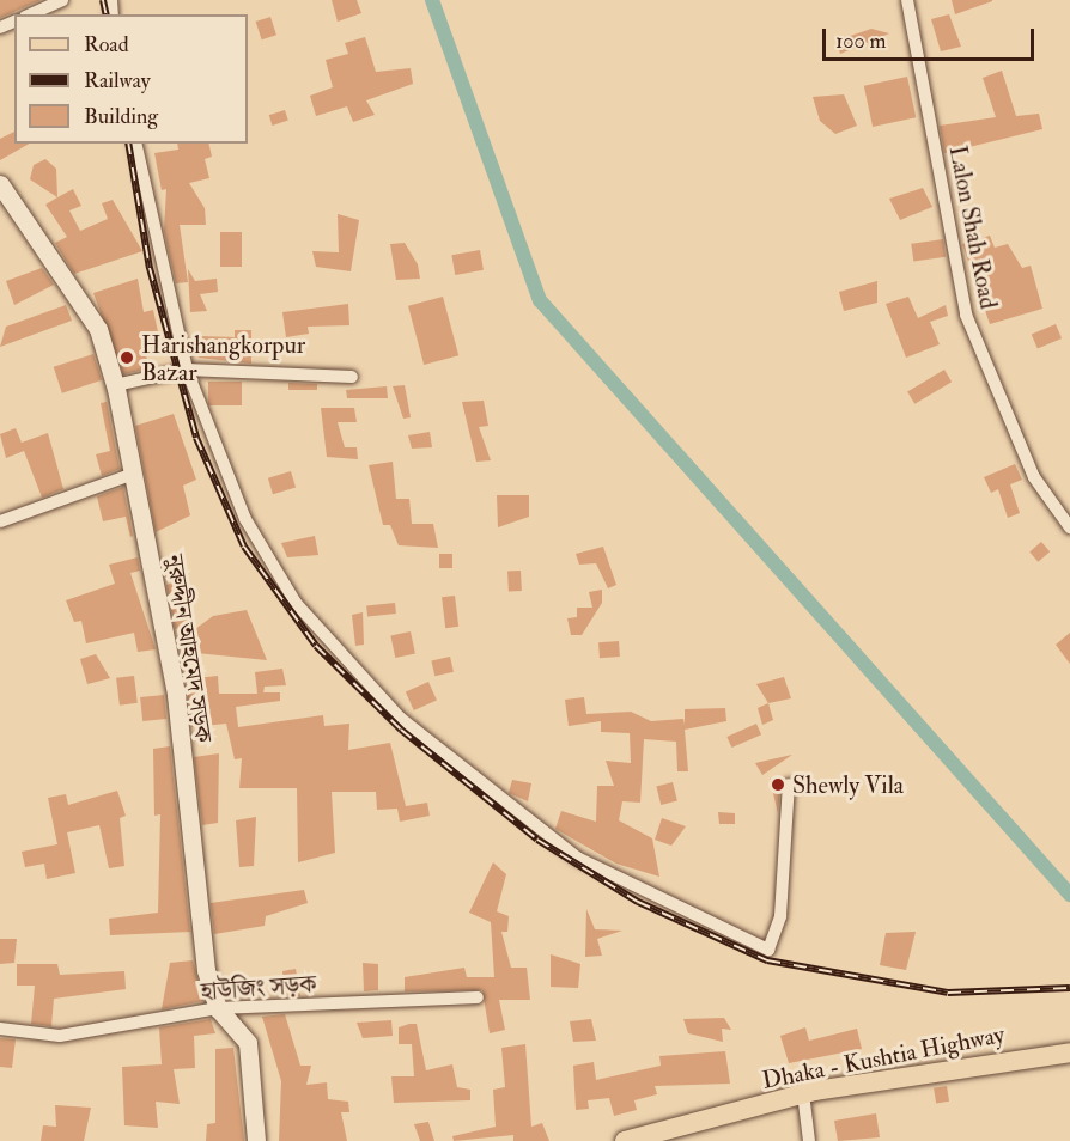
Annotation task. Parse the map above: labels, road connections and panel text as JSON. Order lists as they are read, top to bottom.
{
  "streets": {
    "main road": ["নুরুদ্দীন আহমেদ সড়ক", "Dhaka - Kushtia Highway"],
    "street": ["Lalon Shah Road", "হাউজিং সড়ক"]
  },
  "crossings": [
    ["নুরুদ্দীন আহমেদ সড়ক", "হাউজিং সড়ক"]
  ],
  "places": ["Harishangkorpur Bazar", "Shewly Vila"],
  "legend": ["Road", "Railway", "Building"],
  "scale_bar": "100 m"
}
